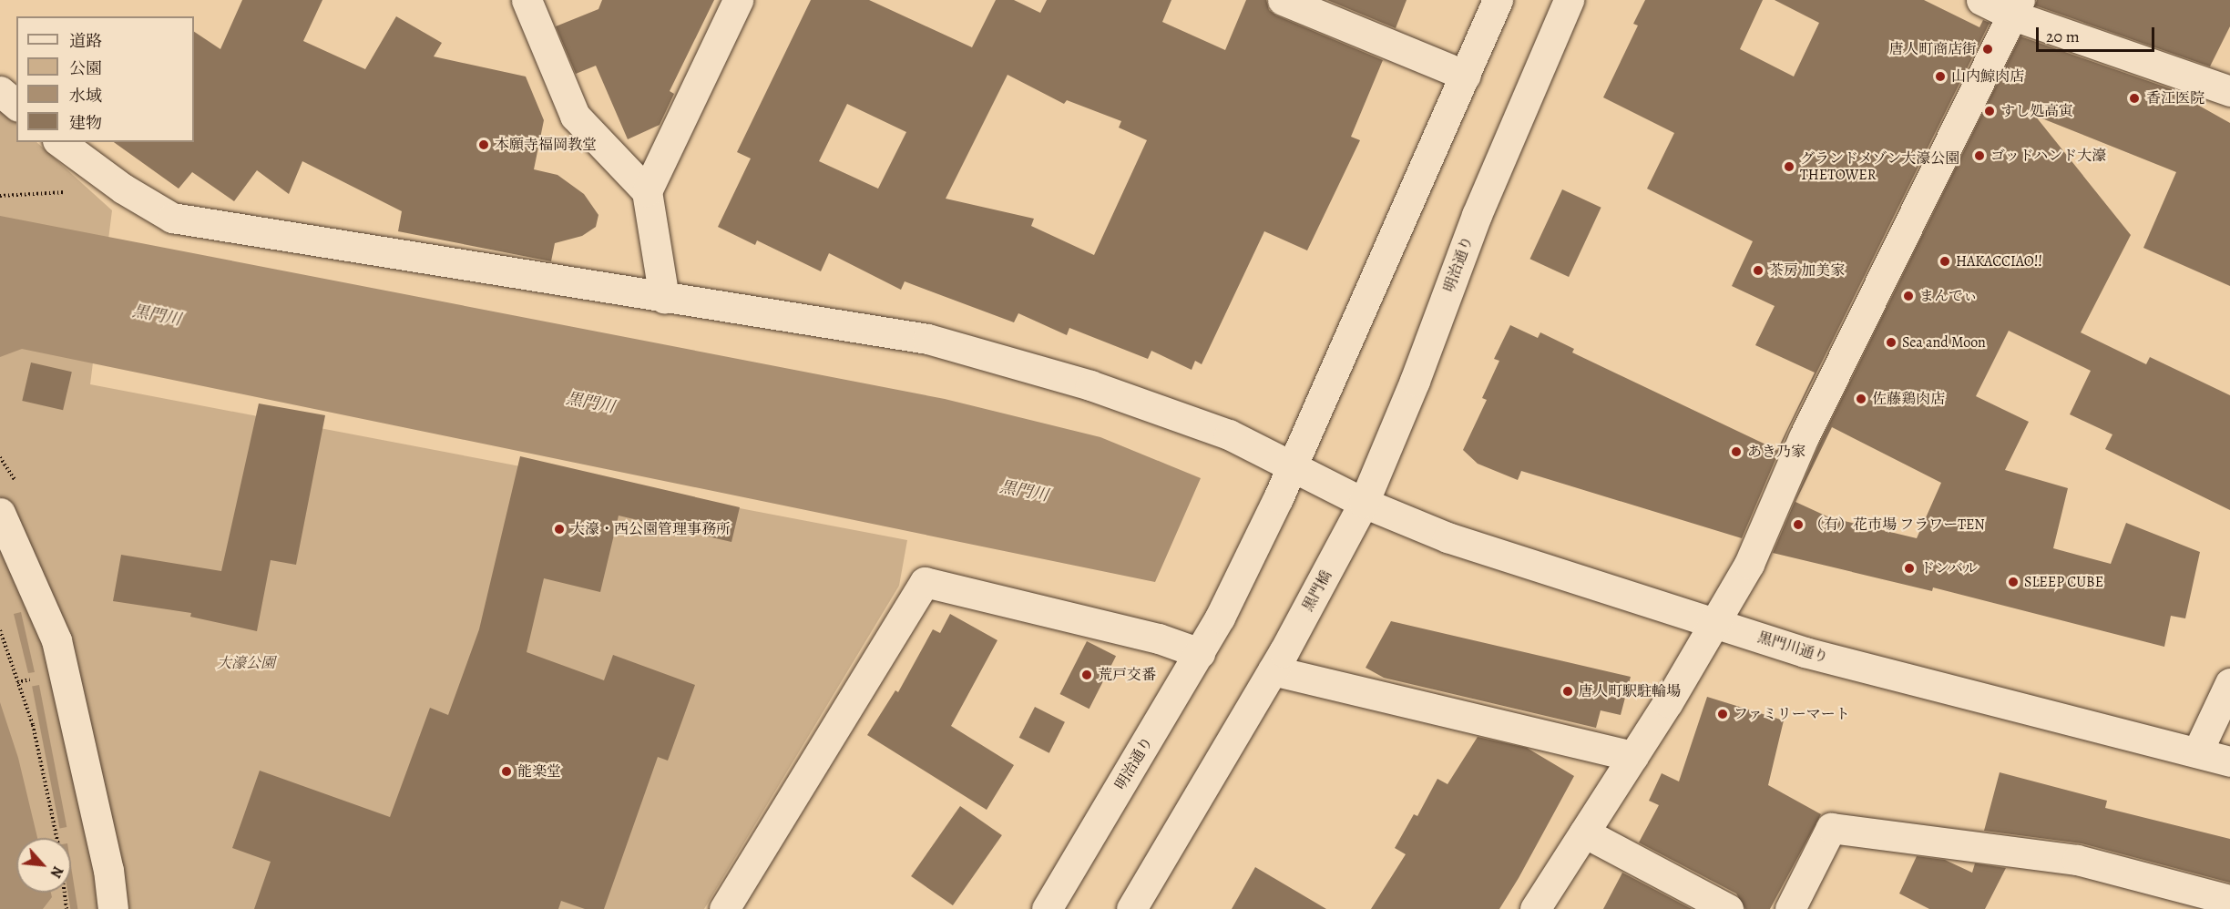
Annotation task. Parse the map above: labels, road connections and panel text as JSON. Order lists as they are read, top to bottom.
{
  "streets": {
    "street": ["明治通り", "黒門橋", "黒門川通り"]
  },
  "crossings": [
    ["明治通り", "黒門橋"],
    ["明治通り", "黒門川通り"]
  ],
  "water": ["黒門川"],
  "parks": ["大濠公園"],
  "places": [
    "唐人町商店街",
    "山内鯨肉店",
    "香江医院",
    "すし処高寅",
    "本願寺福岡教堂",
    "ゴッドハンド大濠",
    "グランドメゾン大濠公園 THETOWER",
    "HAKACCIAO!!",
    "茶房 加美家",
    "まんでぃ",
    "Sea and Moon",
    "佐藤鶏肉店",
    "あき乃家",
    "（有）花市場 フラワーTEN",
    "大濠・西公園管理事務所",
    "ドンバル",
    "SLEEP CUBE",
    "荒戸交番",
    "唐人町駅駐輪場",
    "ファミリーマート",
    "能楽堂"
  ],
  "legend": [
    "道路",
    "公園",
    "水域",
    "建物"
  ],
  "scale_bar": "20 m",
  "north": "bottom right"
}
